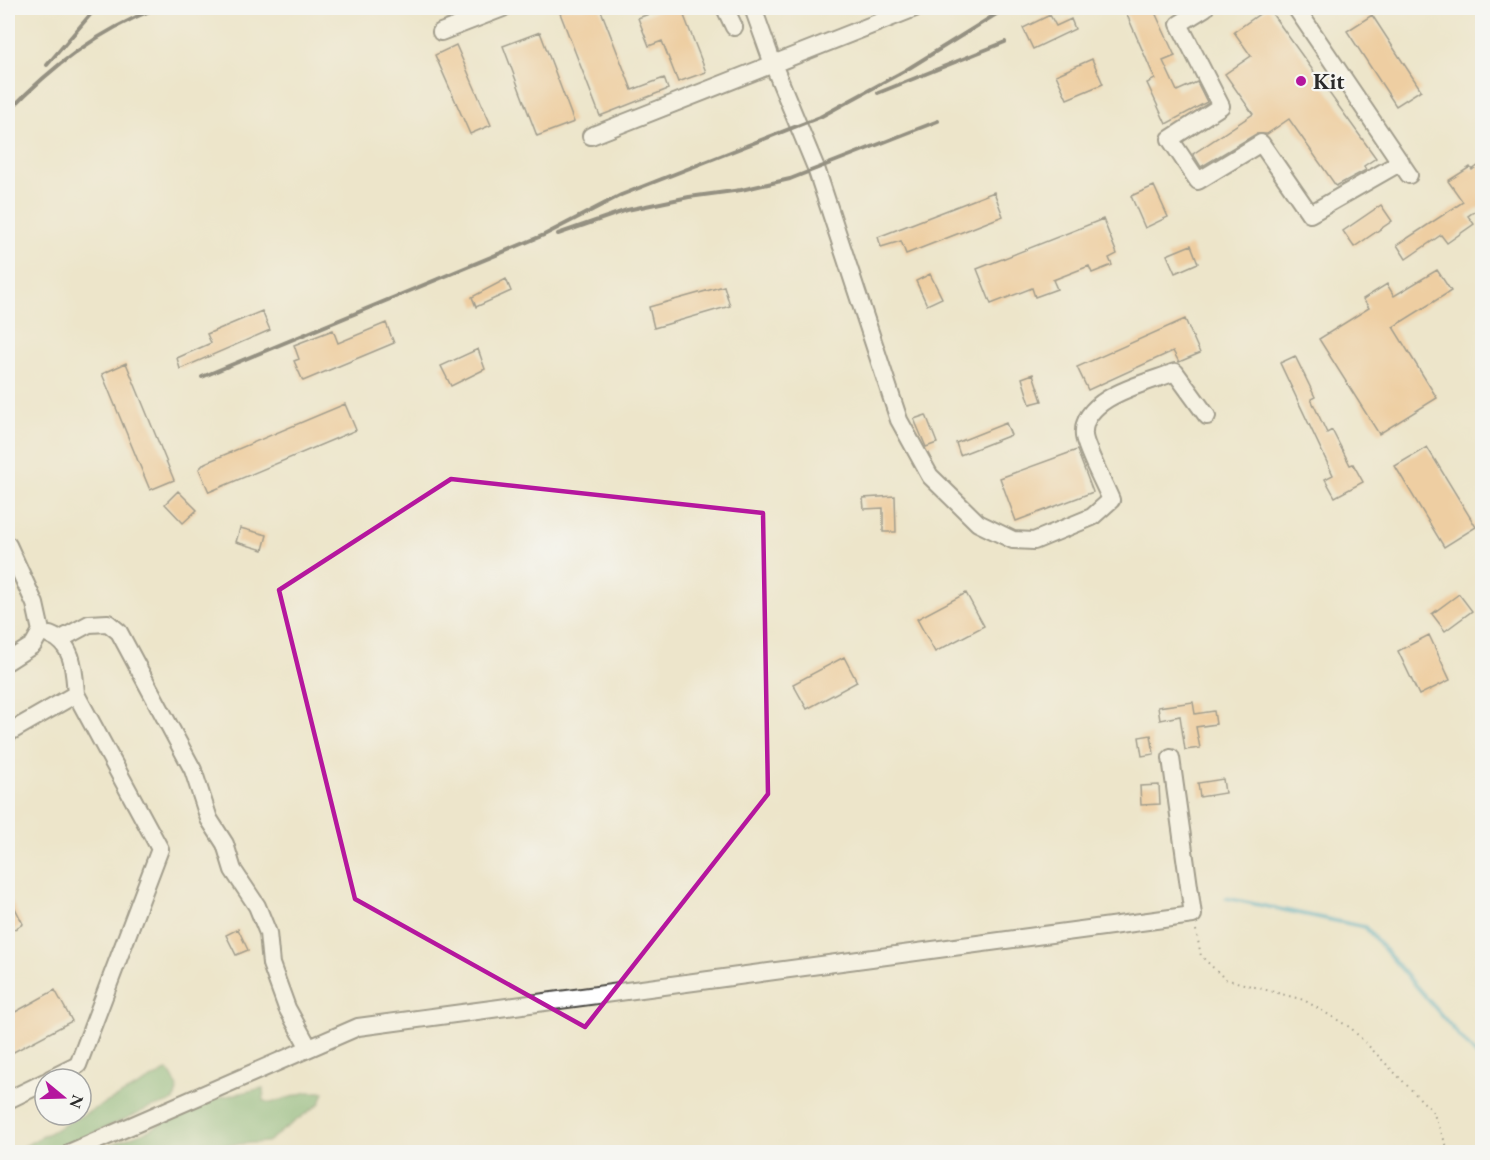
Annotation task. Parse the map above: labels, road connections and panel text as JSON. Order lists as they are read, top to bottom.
{
  "places": ["Kit"],
  "north": "right"
}
